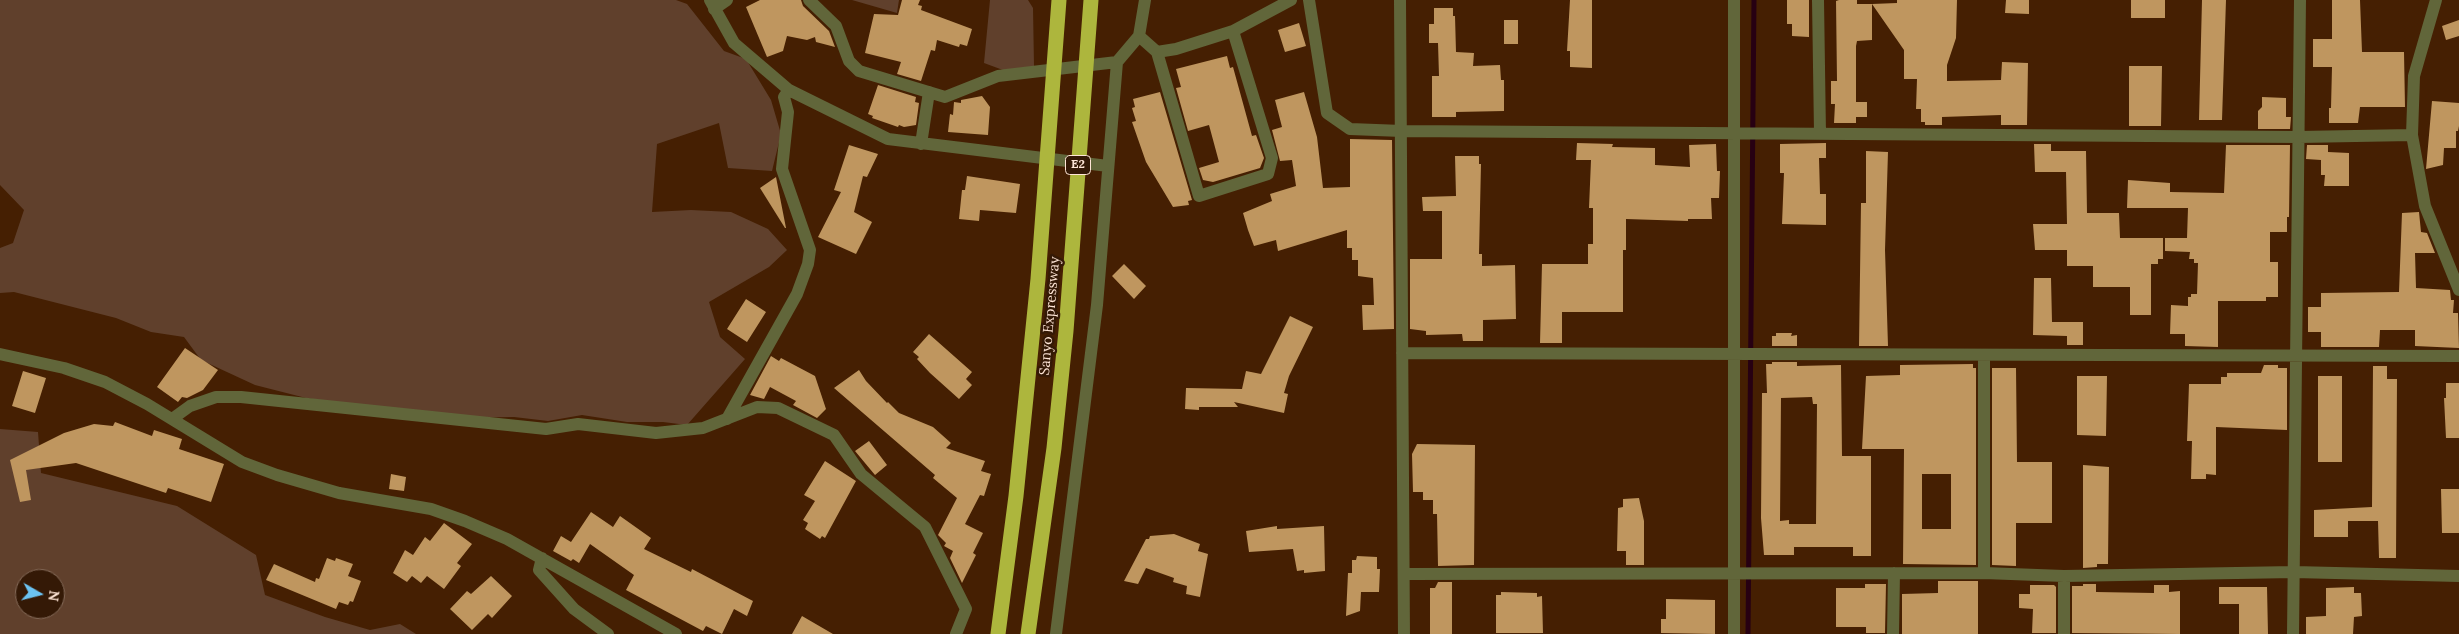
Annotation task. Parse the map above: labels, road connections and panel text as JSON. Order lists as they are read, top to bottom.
{
  "streets": {
    "highway": ["E2", "Sanyo Expressway"]
  },
  "north": "right"
}
